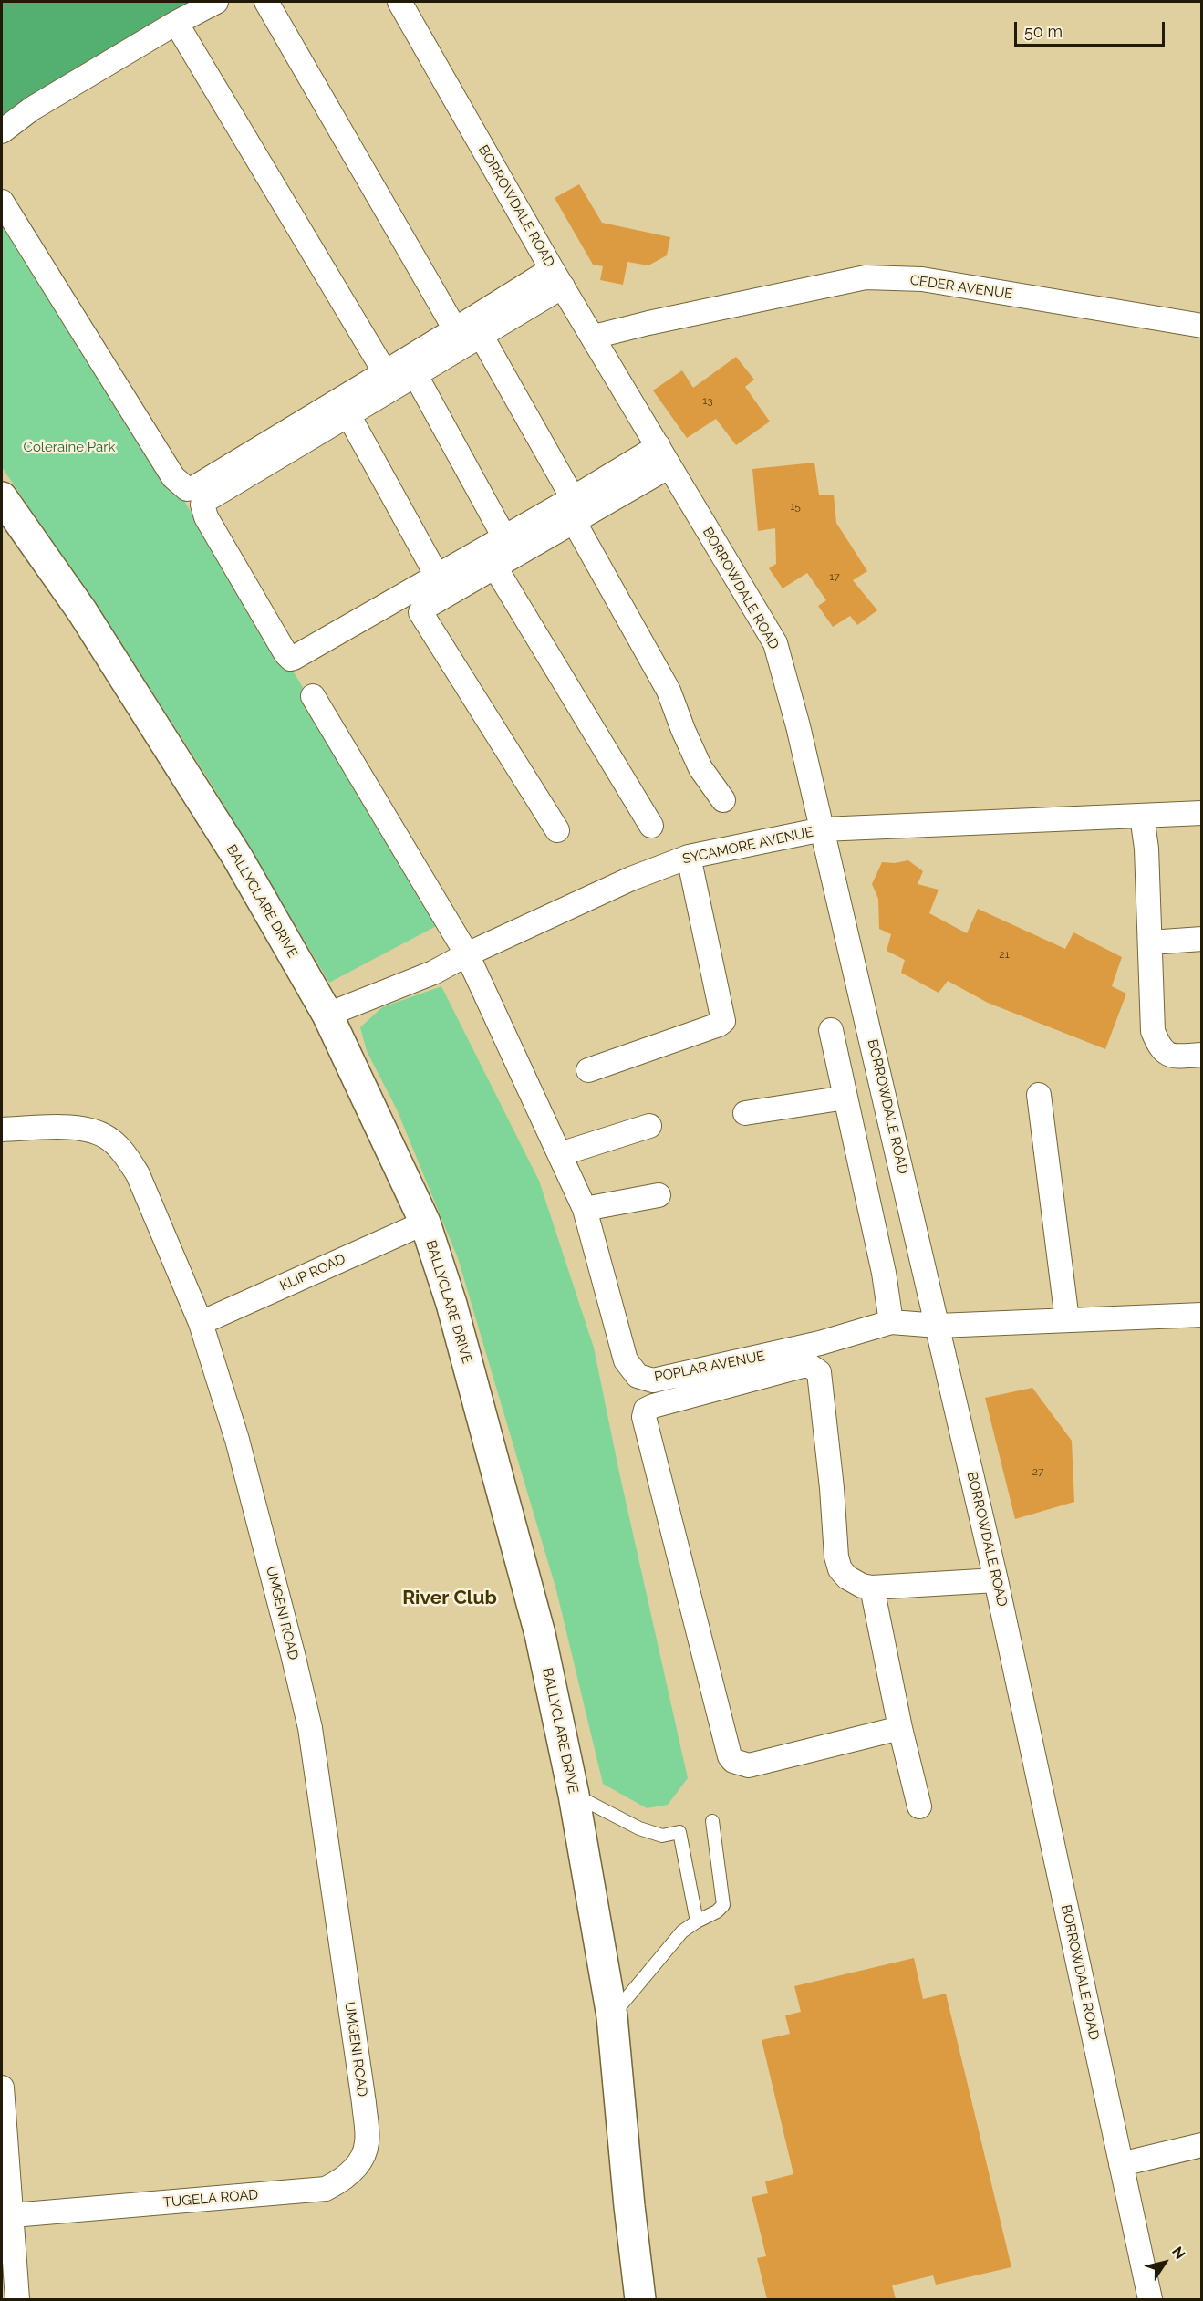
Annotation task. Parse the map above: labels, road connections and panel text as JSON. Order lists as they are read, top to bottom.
{
  "streets": {
    "street": [
      "BORROWDALE ROAD",
      "CEDER AVENUE",
      "SYCAMORE AVENUE",
      "BALLYCLARE DRIVE",
      "KLIP ROAD",
      "POPLAR AVENUE",
      "UMGENI ROAD",
      "TUGELA ROAD"
    ]
  },
  "crossings": [
    ["BORROWDALE ROAD", "CEDER AVENUE"],
    ["BORROWDALE ROAD", "SYCAMORE AVENUE"],
    ["BORROWDALE ROAD", "POPLAR AVENUE"],
    ["SYCAMORE AVENUE", "BALLYCLARE DRIVE"],
    ["SYCAMORE AVENUE", "POPLAR AVENUE"],
    ["BALLYCLARE DRIVE", "KLIP ROAD"],
    ["KLIP ROAD", "UMGENI ROAD"],
    ["UMGENI ROAD", "TUGELA ROAD"]
  ],
  "districts": ["River Club"],
  "parks": ["Coleraine Park"],
  "house_numbers": [
    "13",
    "15",
    "17",
    "21",
    "27"
  ],
  "scale_bar": "50 m",
  "north": "top right"
}
